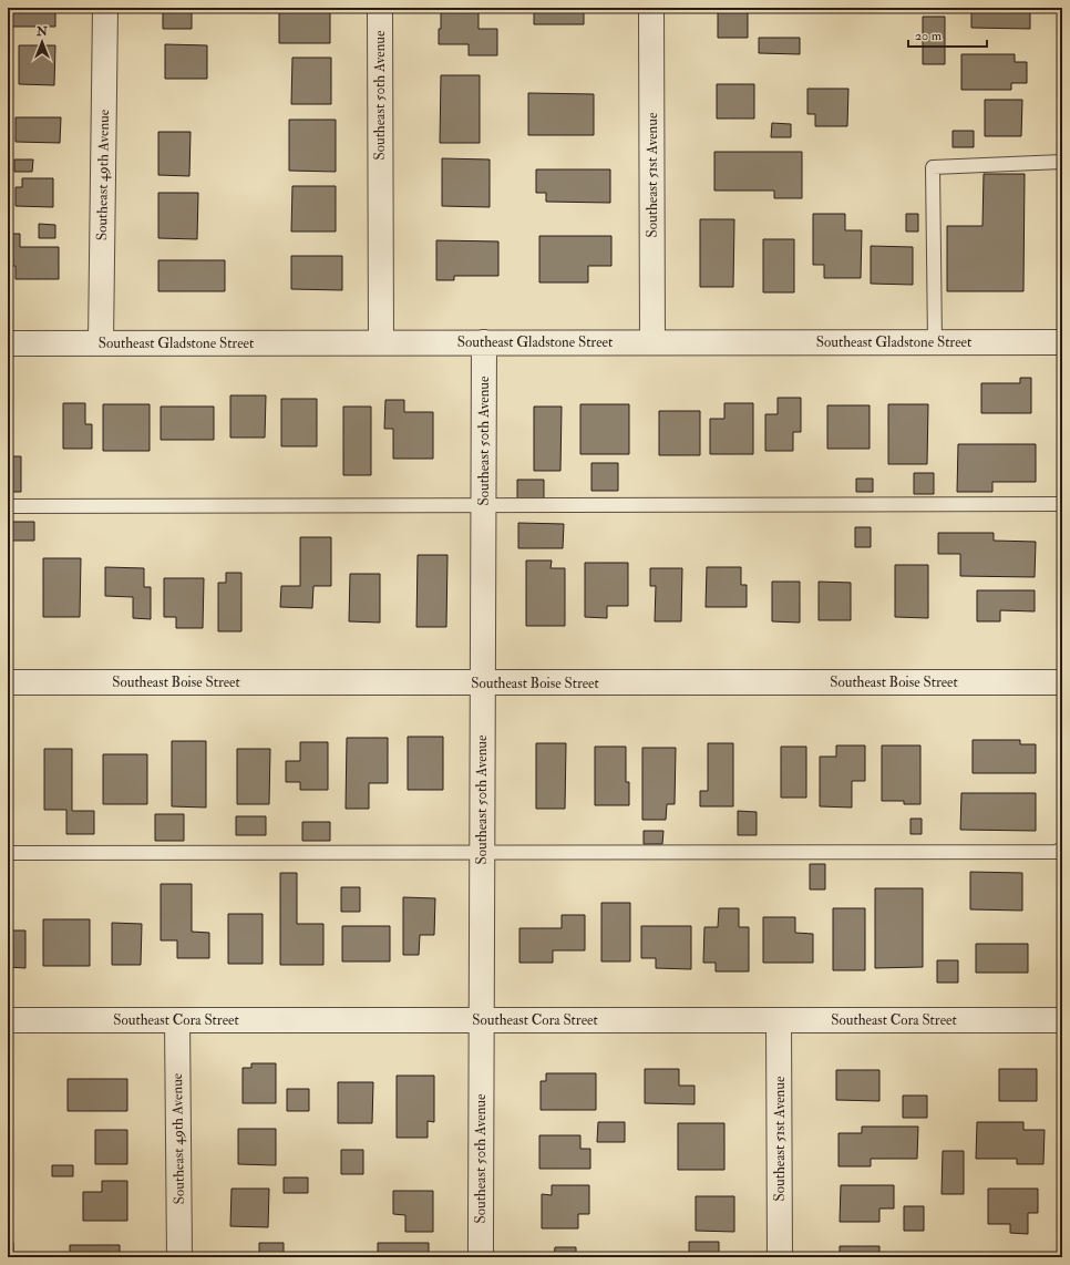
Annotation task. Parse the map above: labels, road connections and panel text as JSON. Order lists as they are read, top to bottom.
{
  "streets": {
    "street": [
      "Southeast 50th Avenue",
      "Southeast 49th Avenue",
      "Southeast 51st Avenue",
      "Southeast Gladstone Street",
      "Southeast Boise Street",
      "Southeast Cora Street"
    ]
  },
  "crossings": [
    ["Southeast 50th Avenue", "Southeast Gladstone Street"],
    ["Southeast 50th Avenue", "Southeast Boise Street"],
    ["Southeast 50th Avenue", "Southeast Cora Street"],
    ["Southeast 49th Avenue", "Southeast Gladstone Street"],
    ["Southeast 49th Avenue", "Southeast Cora Street"],
    ["Southeast 51st Avenue", "Southeast Gladstone Street"],
    ["Southeast 51st Avenue", "Southeast Cora Street"]
  ],
  "scale_bar": "20 m",
  "north": "top"
}
